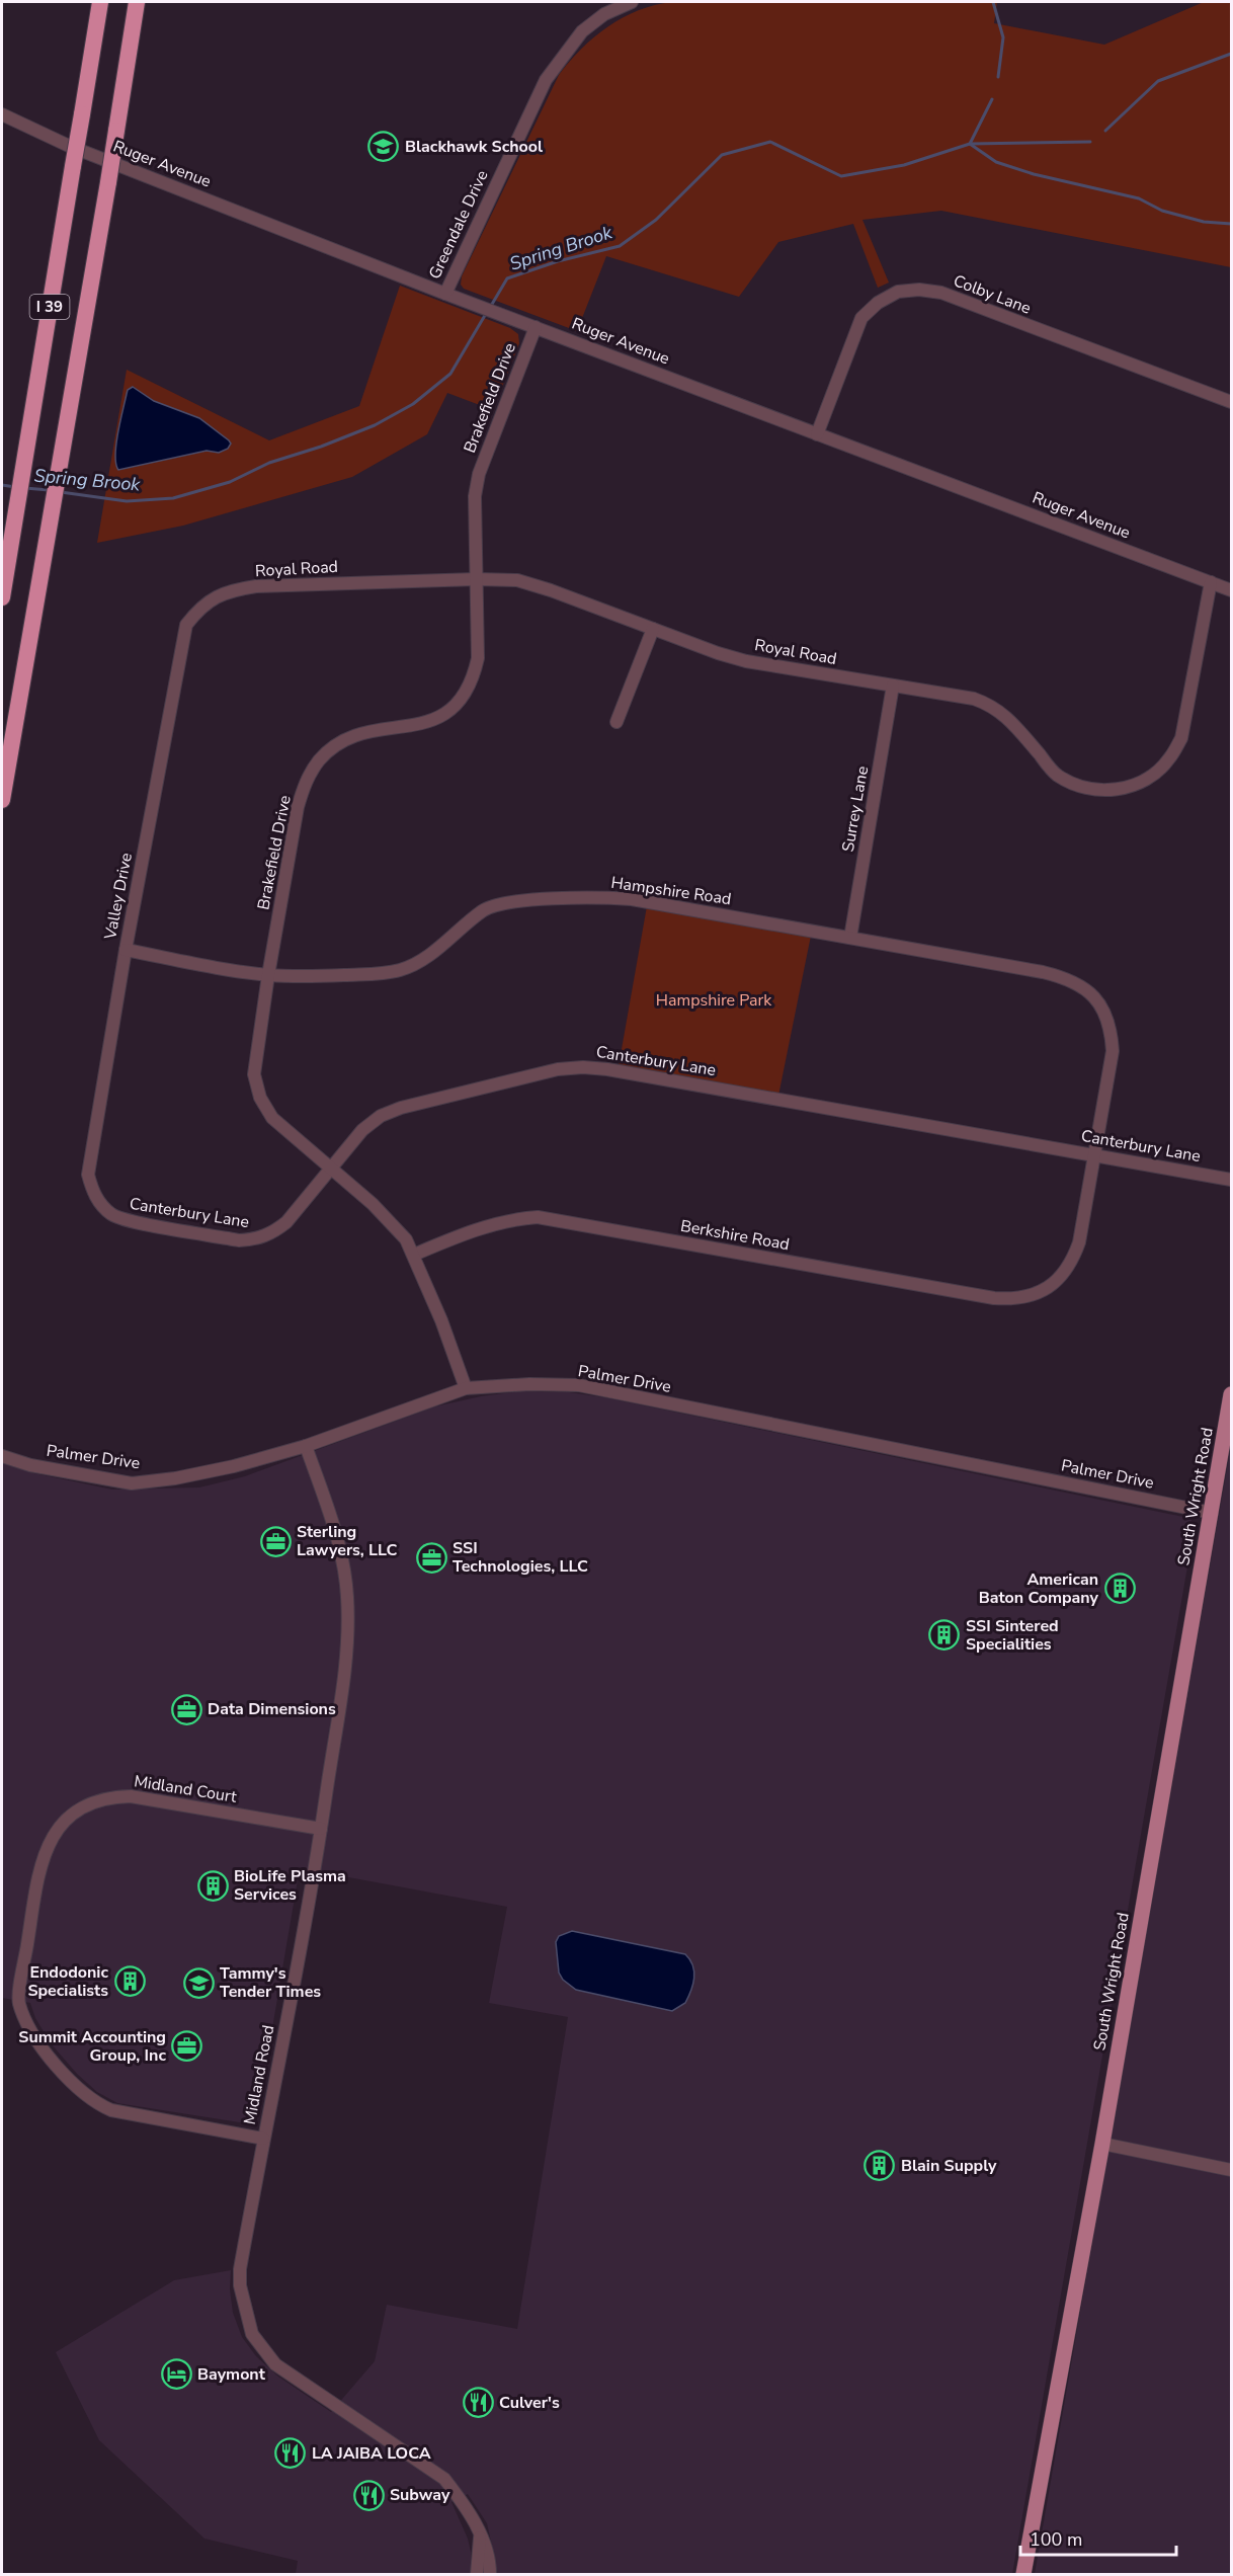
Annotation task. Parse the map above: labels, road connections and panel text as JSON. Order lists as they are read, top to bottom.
{
  "streets": {
    "highway": ["I 39"],
    "main road": ["South Wright Road"],
    "street": [
      "Ruger Avenue",
      "Greendale Drive",
      "Colby Lane",
      "Brakefield Drive",
      "Royal Road",
      "Surrey Lane",
      "Hampshire Road",
      "Valley Drive",
      "Canterbury Lane",
      "Berkshire Road",
      "Palmer Drive",
      "Midland Court",
      "Midland Road"
    ]
  },
  "crossings": [
    ["Ruger Avenue", "Greendale Drive"],
    ["Ruger Avenue", "Colby Lane"],
    ["Ruger Avenue", "Brakefield Drive"],
    ["Ruger Avenue", "Royal Road"],
    ["Brakefield Drive", "Royal Road"],
    ["Brakefield Drive", "Hampshire Road"],
    ["Brakefield Drive", "Canterbury Lane"],
    ["Brakefield Drive", "Berkshire Road"],
    ["Brakefield Drive", "Palmer Drive"],
    ["Royal Road", "Surrey Lane"],
    ["Royal Road", "Valley Drive"],
    ["Surrey Lane", "Hampshire Road"],
    ["Hampshire Road", "Valley Drive"],
    ["Hampshire Road", "Canterbury Lane"],
    ["Hampshire Road", "Berkshire Road"],
    ["Valley Drive", "Canterbury Lane"],
    ["Canterbury Lane", "Berkshire Road"],
    ["Palmer Drive", "South Wright Road"],
    ["Palmer Drive", "Midland Road"],
    ["Midland Court", "Midland Road"]
  ],
  "water": ["Spring Brook"],
  "parks": ["Hampshire Park"],
  "places": {
    "school or university": ["Blackhawk School", "Tammy's Tender Times"],
    "office": [
      "Sterling Lawyers, LLC",
      "SSI Technologies, LLC",
      "Data Dimensions",
      "Summit Accounting Group, Inc"
    ],
    "building": [
      "American Baton Company",
      "SSI Sintered Specialities",
      "BioLife Plasma Services",
      "Endodonic Specialists",
      "Blain Supply"
    ],
    "hotel": ["Baymont"],
    "restaurant": ["Culver's", "LA JAIBA LOCA", "Subway"]
  },
  "scale_bar": "100 m"
}
